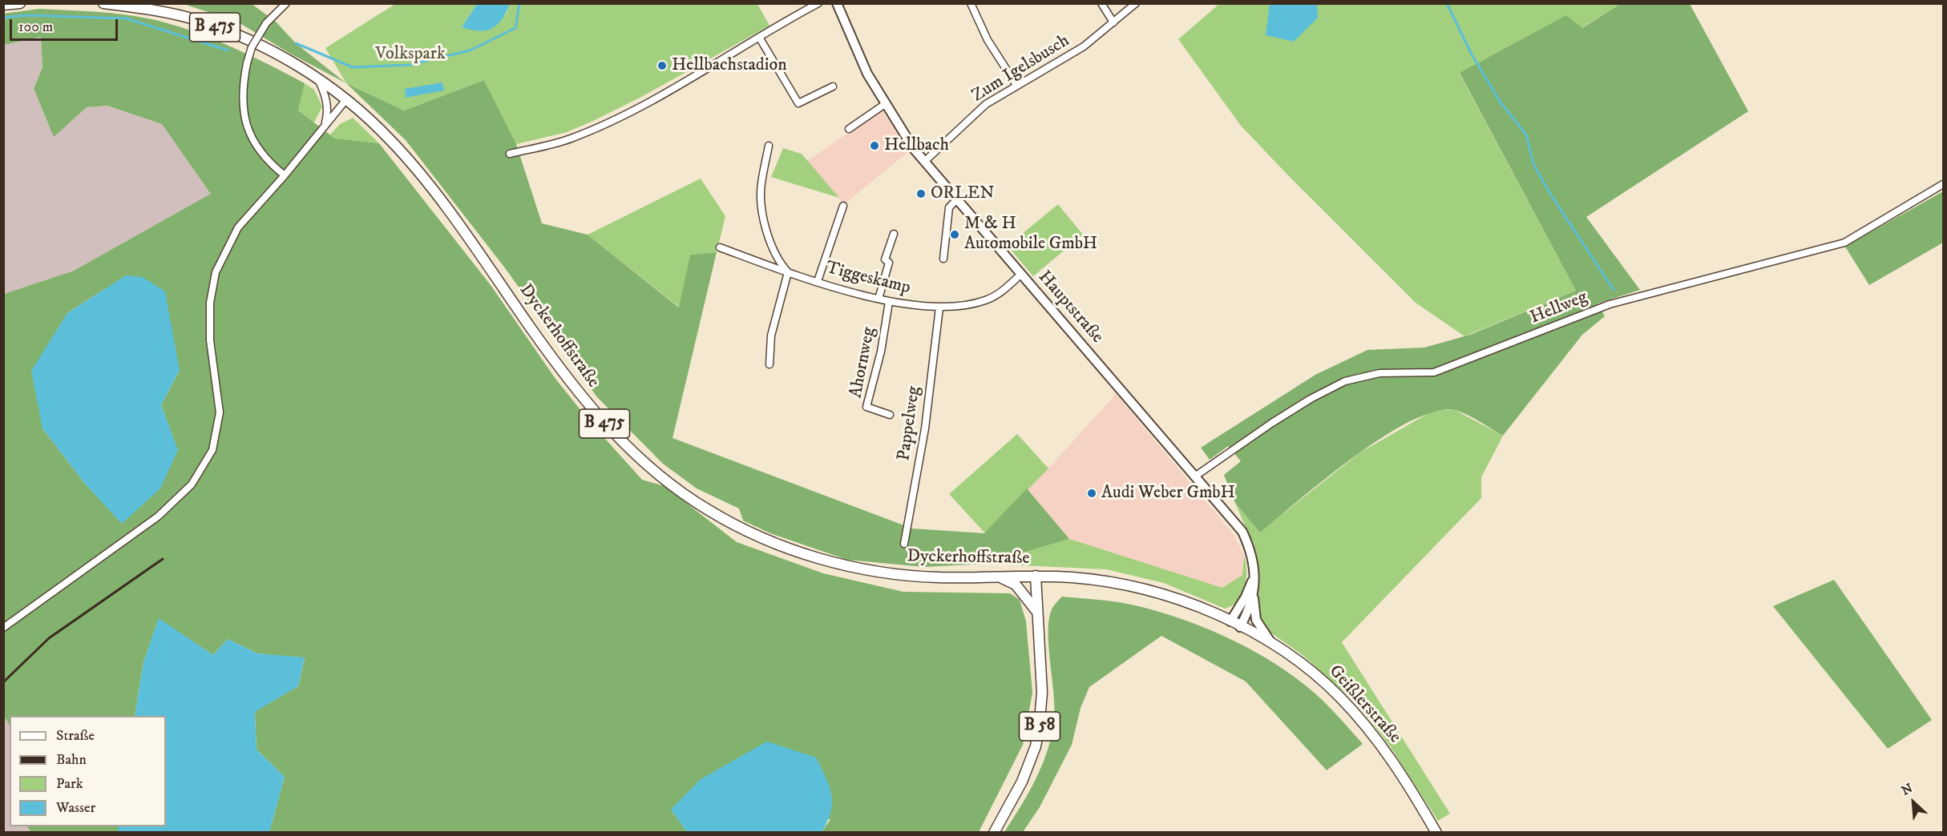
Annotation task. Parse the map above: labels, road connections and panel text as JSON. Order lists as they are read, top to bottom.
{
  "streets": {
    "main road": [
      "B 475",
      "Dyckerhoffstraße",
      "Geißlerstraße",
      "B 58"
    ],
    "street": [
      "Zum Igelsbusch",
      "Tiggeskamp",
      "Hauptstraße",
      "Hellweg",
      "Ahornweg",
      "Pappelweg"
    ]
  },
  "crossings": [
    ["Zum Igelsbusch", "Hauptstraße"],
    ["Tiggeskamp", "Hauptstraße"],
    ["Tiggeskamp", "Ahornweg"],
    ["Tiggeskamp", "Pappelweg"],
    ["Hauptstraße", "Hellweg"],
    ["Hauptstraße", "Dyckerhoffstraße"],
    ["Hauptstraße", "Geißlerstraße"],
    ["Dyckerhoffstraße", "Geißlerstraße"],
    ["Dyckerhoffstraße", "B 58"]
  ],
  "parks": ["Volkspark"],
  "places": [
    "Hellbachstadion",
    "Hellbach",
    "ORLEN",
    "M & H Automobile GmbH",
    "Audi Weber GmbH"
  ],
  "legend": [
    "Straße",
    "Bahn",
    "Park",
    "Wasser"
  ],
  "scale_bar": "100 m",
  "north": "top left"
}
